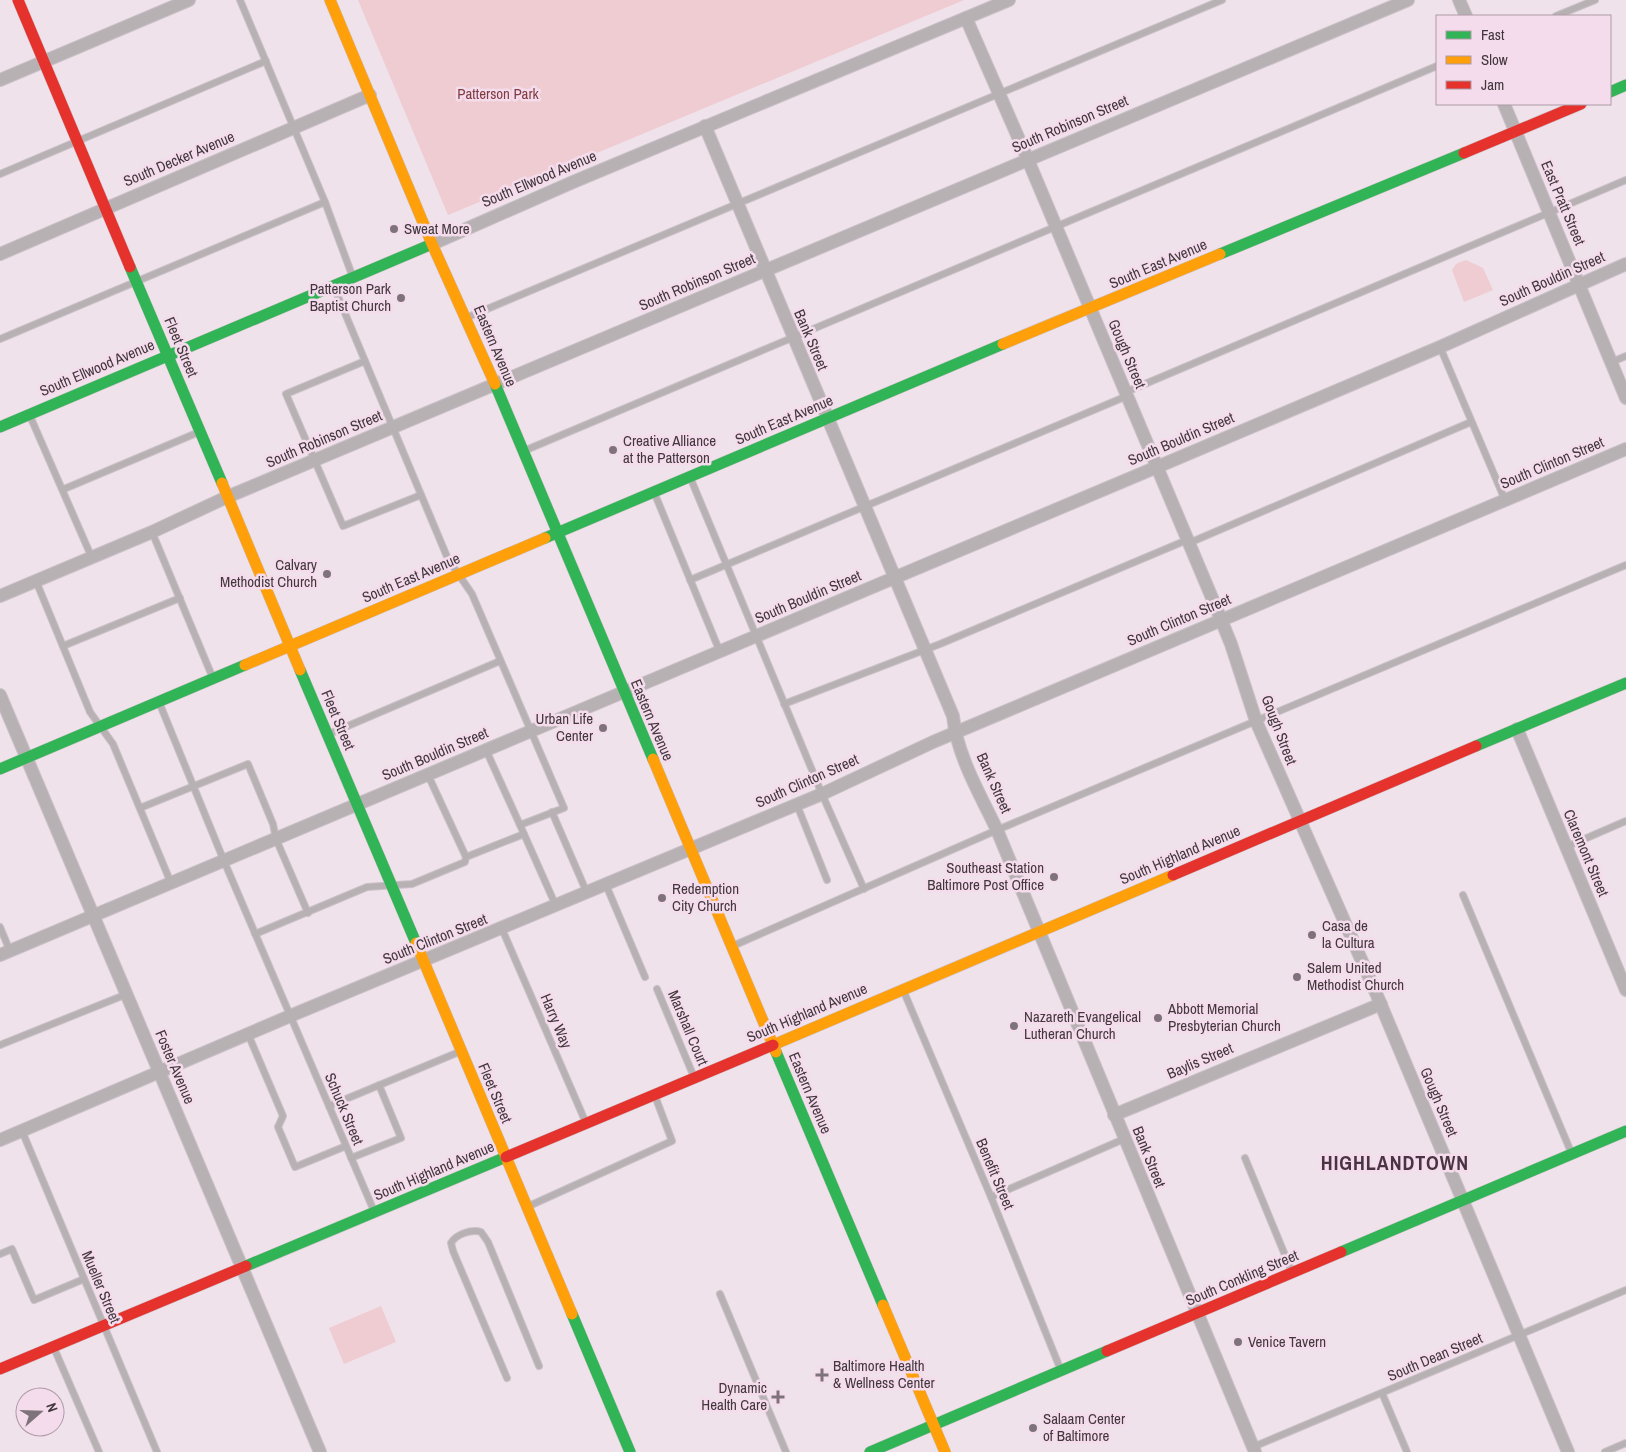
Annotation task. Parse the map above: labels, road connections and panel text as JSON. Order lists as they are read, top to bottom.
{
  "streets": {
    "street": [
      "South Robinson Street",
      "South Decker Avenue",
      "South Ellwood Avenue",
      "East Pratt Street",
      "South East Avenue",
      "South Bouldin Street",
      "Bank Street",
      "Eastern Avenue",
      "Fleet Street",
      "Gough Street",
      "South Clinton Street",
      "Claremont Street",
      "South Highland Avenue",
      "Baylis Street",
      "Foster Avenue",
      "South Conkling Street"
    ],
    "lane": [
      "Harry Way",
      "Marshall Court",
      "Schuck Street",
      "Benefit Street",
      "Mueller Street",
      "South Dean Street"
    ]
  },
  "crossings": [
    ["South Robinson Street", "Bank Street"],
    ["South Robinson Street", "Eastern Avenue"],
    ["South Robinson Street", "Fleet Street"],
    ["South Robinson Street", "Gough Street"],
    ["South Decker Avenue", "Eastern Avenue"],
    ["South Decker Avenue", "Fleet Street"],
    ["South Ellwood Avenue", "Bank Street"],
    ["South Ellwood Avenue", "Eastern Avenue"],
    ["South Ellwood Avenue", "Fleet Street"],
    ["South Ellwood Avenue", "Gough Street"],
    ["East Pratt Street", "South East Avenue"],
    ["East Pratt Street", "South Bouldin Street"],
    ["South East Avenue", "Bank Street"],
    ["South East Avenue", "Eastern Avenue"],
    ["South East Avenue", "Fleet Street"],
    ["South East Avenue", "Gough Street"],
    ["South East Avenue", "Foster Avenue"],
    ["South East Avenue", "Schuck Street"],
    ["South Bouldin Street", "Bank Street"],
    ["South Bouldin Street", "Eastern Avenue"],
    ["South Bouldin Street", "Fleet Street"],
    ["South Bouldin Street", "Gough Street"],
    ["South Bouldin Street", "Foster Avenue"],
    ["South Bouldin Street", "Schuck Street"],
    ["Bank Street", "South Clinton Street"],
    ["Bank Street", "South Highland Avenue"],
    ["Bank Street", "Baylis Street"],
    ["Bank Street", "South Conkling Street"],
    ["Bank Street", "South Dean Street"],
    ["Eastern Avenue", "South Clinton Street"],
    ["Eastern Avenue", "South Highland Avenue"],
    ["Eastern Avenue", "South Conkling Street"],
    ["Fleet Street", "South Clinton Street"],
    ["Fleet Street", "South Highland Avenue"],
    ["Gough Street", "South Clinton Street"],
    ["Gough Street", "South Highland Avenue"],
    ["Gough Street", "Baylis Street"],
    ["Gough Street", "South Conkling Street"],
    ["Gough Street", "South Dean Street"],
    ["South Clinton Street", "Harry Way"],
    ["South Clinton Street", "Foster Avenue"],
    ["South Clinton Street", "Schuck Street"],
    ["South Clinton Street", "Mueller Street"],
    ["Claremont Street", "South Highland Avenue"],
    ["South Highland Avenue", "Harry Way"],
    ["South Highland Avenue", "Marshall Court"],
    ["South Highland Avenue", "Foster Avenue"],
    ["South Highland Avenue", "Schuck Street"],
    ["South Highland Avenue", "Benefit Street"],
    ["South Highland Avenue", "Mueller Street"],
    ["Benefit Street", "South Conkling Street"]
  ],
  "districts": ["HIGHLANDTOWN"],
  "parks": ["Patterson Park"],
  "places": {
    "other": [
      "Sweat More",
      "Patterson Park Baptist Church",
      "Creative Alliance at the Patterson",
      "Calvary Methodist Church",
      "Urban Life Center",
      "Southeast Station Baltimore Post Office",
      "Redemption City Church",
      "Casa de la Cultura",
      "Salem United Methodist Church",
      "Abbott Memorial Presbyterian Church",
      "Nazareth Evangelical Lutheran Church",
      "Venice Tavern",
      "Salaam Center of Baltimore"
    ],
    "health": ["Baltimore Health & Wellness Center", "Dynamic Health Care"]
  },
  "legend": ["Fast", "Slow", "Jam"],
  "north": "right"
}
